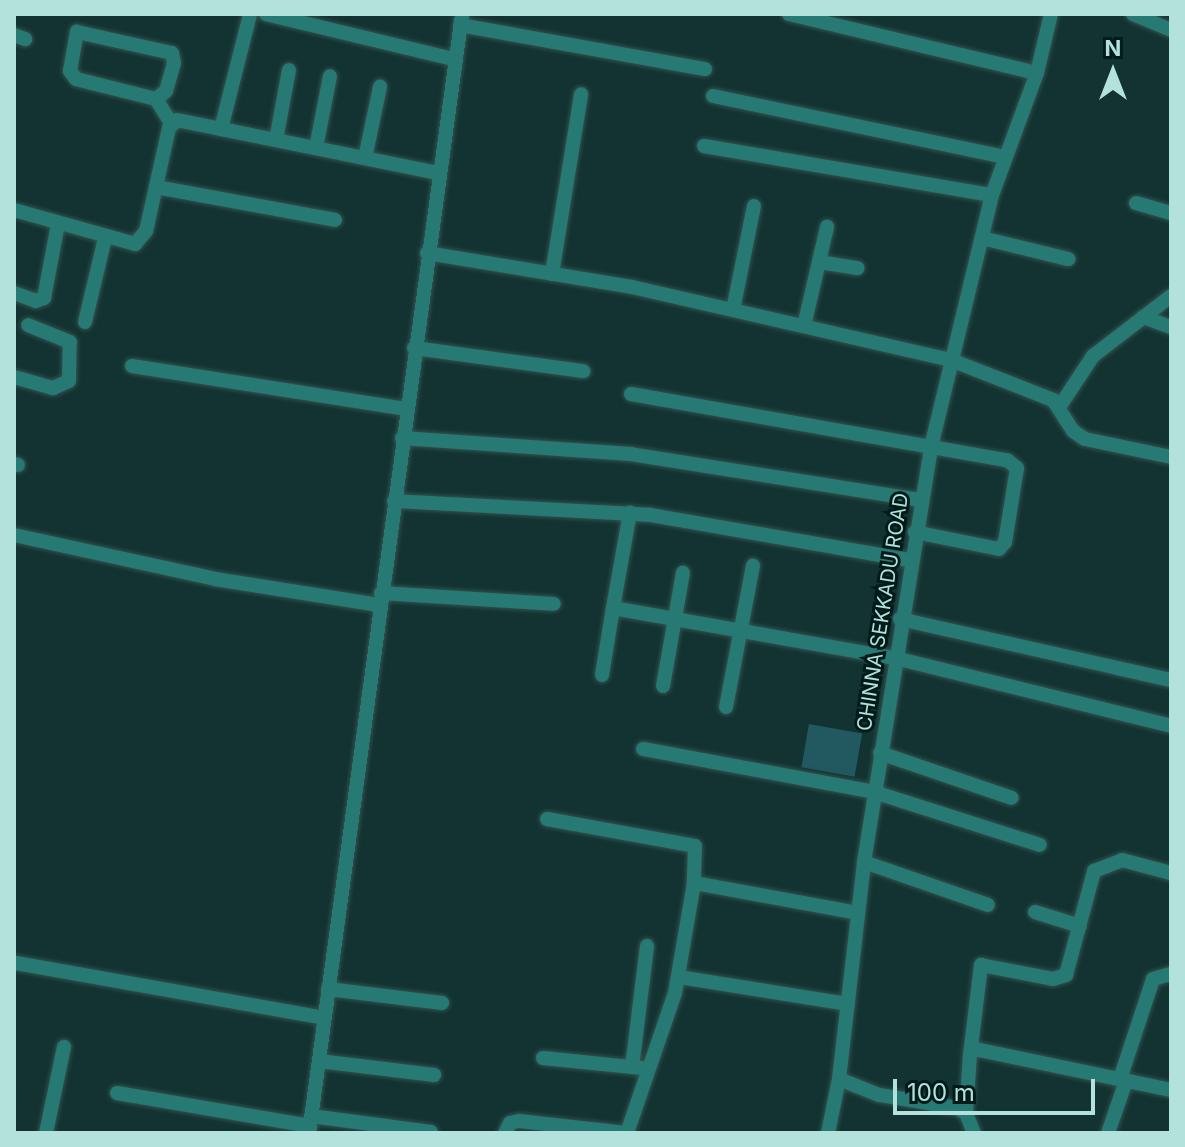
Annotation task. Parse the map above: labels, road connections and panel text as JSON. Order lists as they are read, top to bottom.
{
  "streets": {
    "street": ["CHINNA SEKKADU ROAD"]
  },
  "scale_bar": "100 m",
  "north": "top"
}
